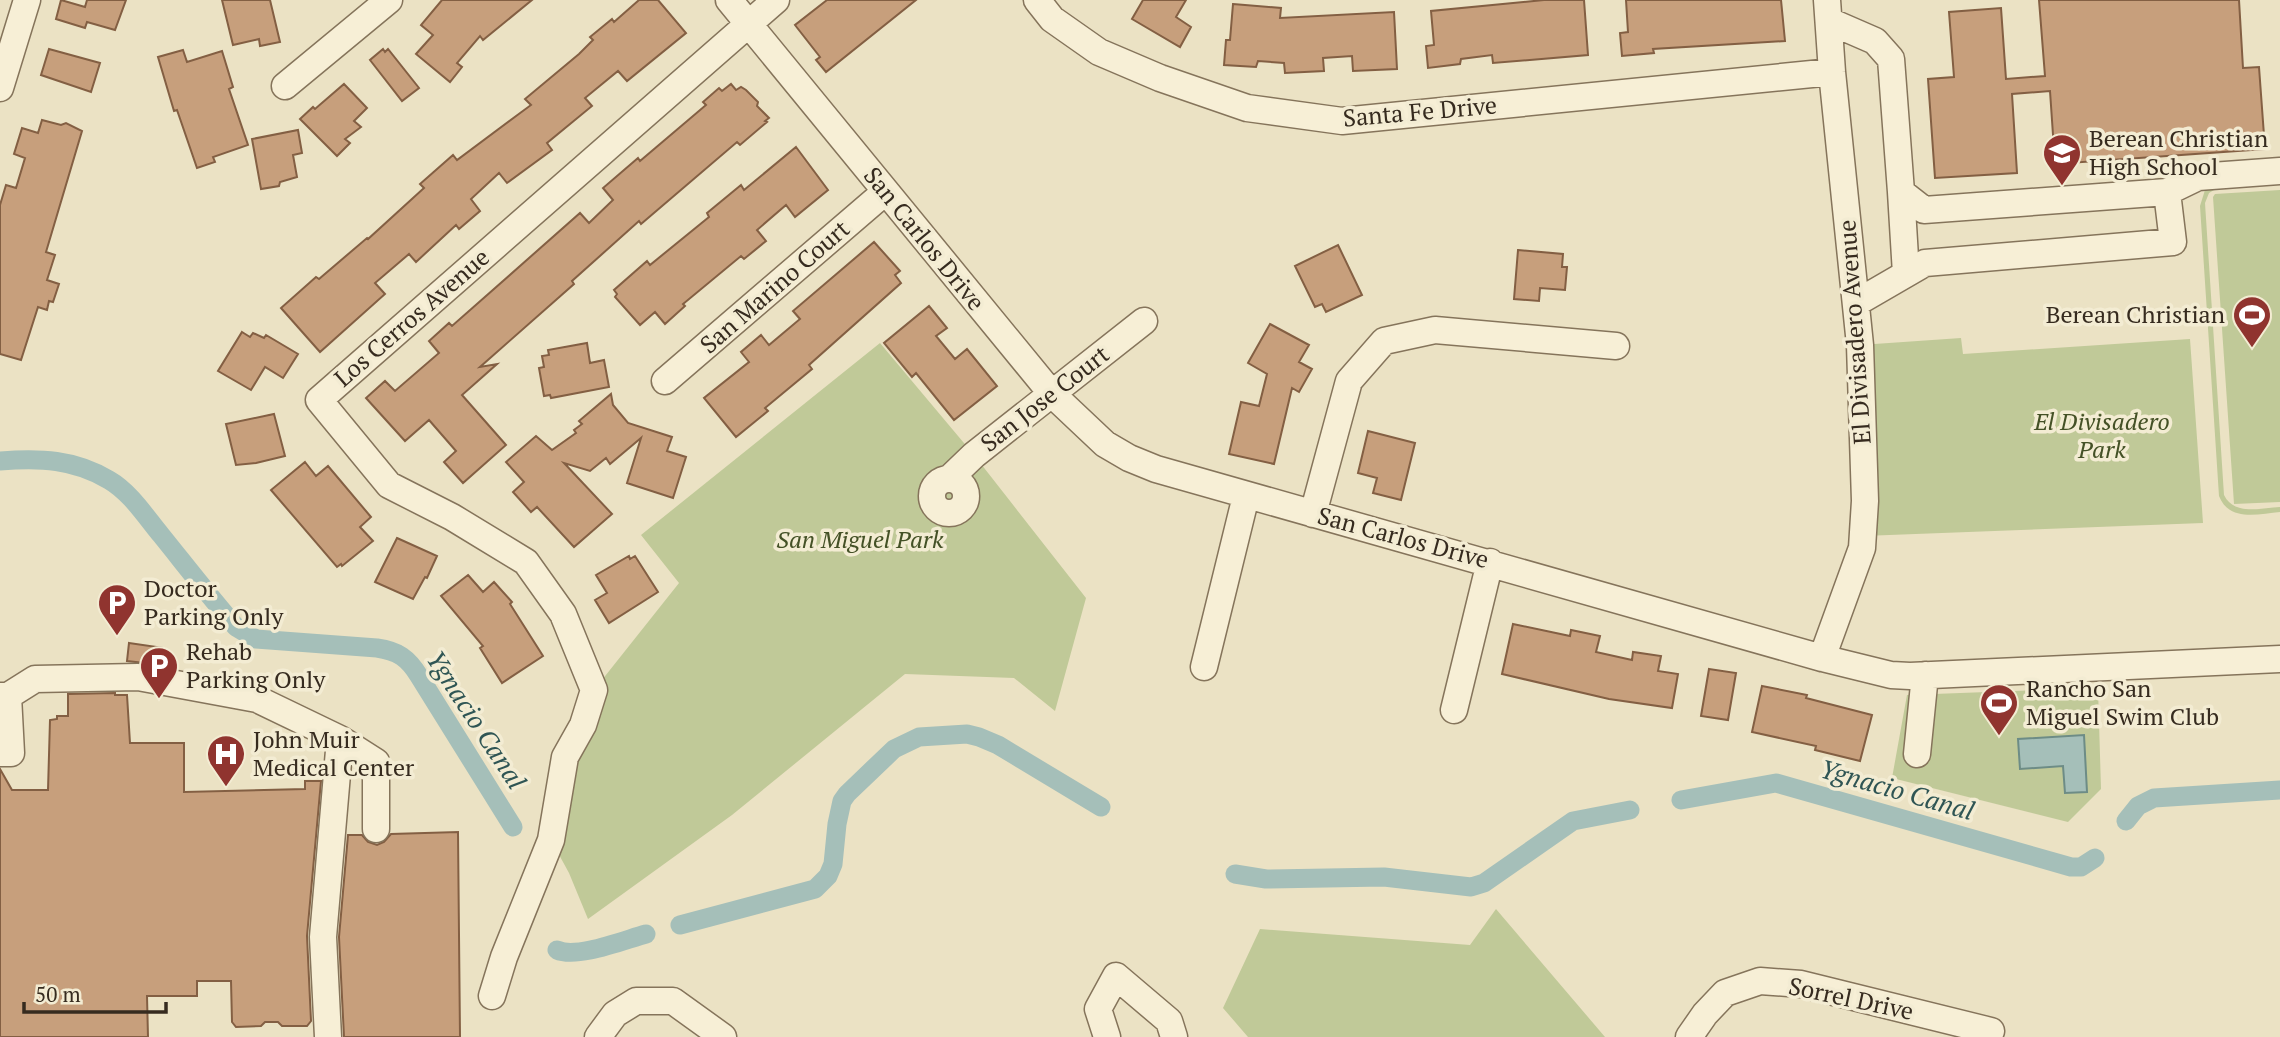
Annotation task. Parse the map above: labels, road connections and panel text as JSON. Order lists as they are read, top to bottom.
{
  "streets": {
    "street": [
      "Santa Fe Drive",
      "San Carlos Drive",
      "San Marino Court",
      "Los Cerros Avenue",
      "El Divisadero Avenue",
      "San Jose Court",
      "Sorrel Drive"
    ]
  },
  "crossings": [
    ["Santa Fe Drive", "El Divisadero Avenue"],
    ["San Carlos Drive", "San Marino Court"],
    ["San Carlos Drive", "Los Cerros Avenue"],
    ["San Carlos Drive", "El Divisadero Avenue"],
    ["San Carlos Drive", "San Jose Court"]
  ],
  "water": ["Ygnacio Canal"],
  "parks": ["El Divisadero Park", "San Miguel Park"],
  "places": {
    "school or university": ["Berean Christian High School"],
    "sports": ["Berean Christian", "Rancho San Miguel Swim Club"],
    "parking": ["Doctor Parking Only", "Rehab Parking Only"],
    "hospital": ["John Muir Medical Center"]
  },
  "scale_bar": "50 m"
}
